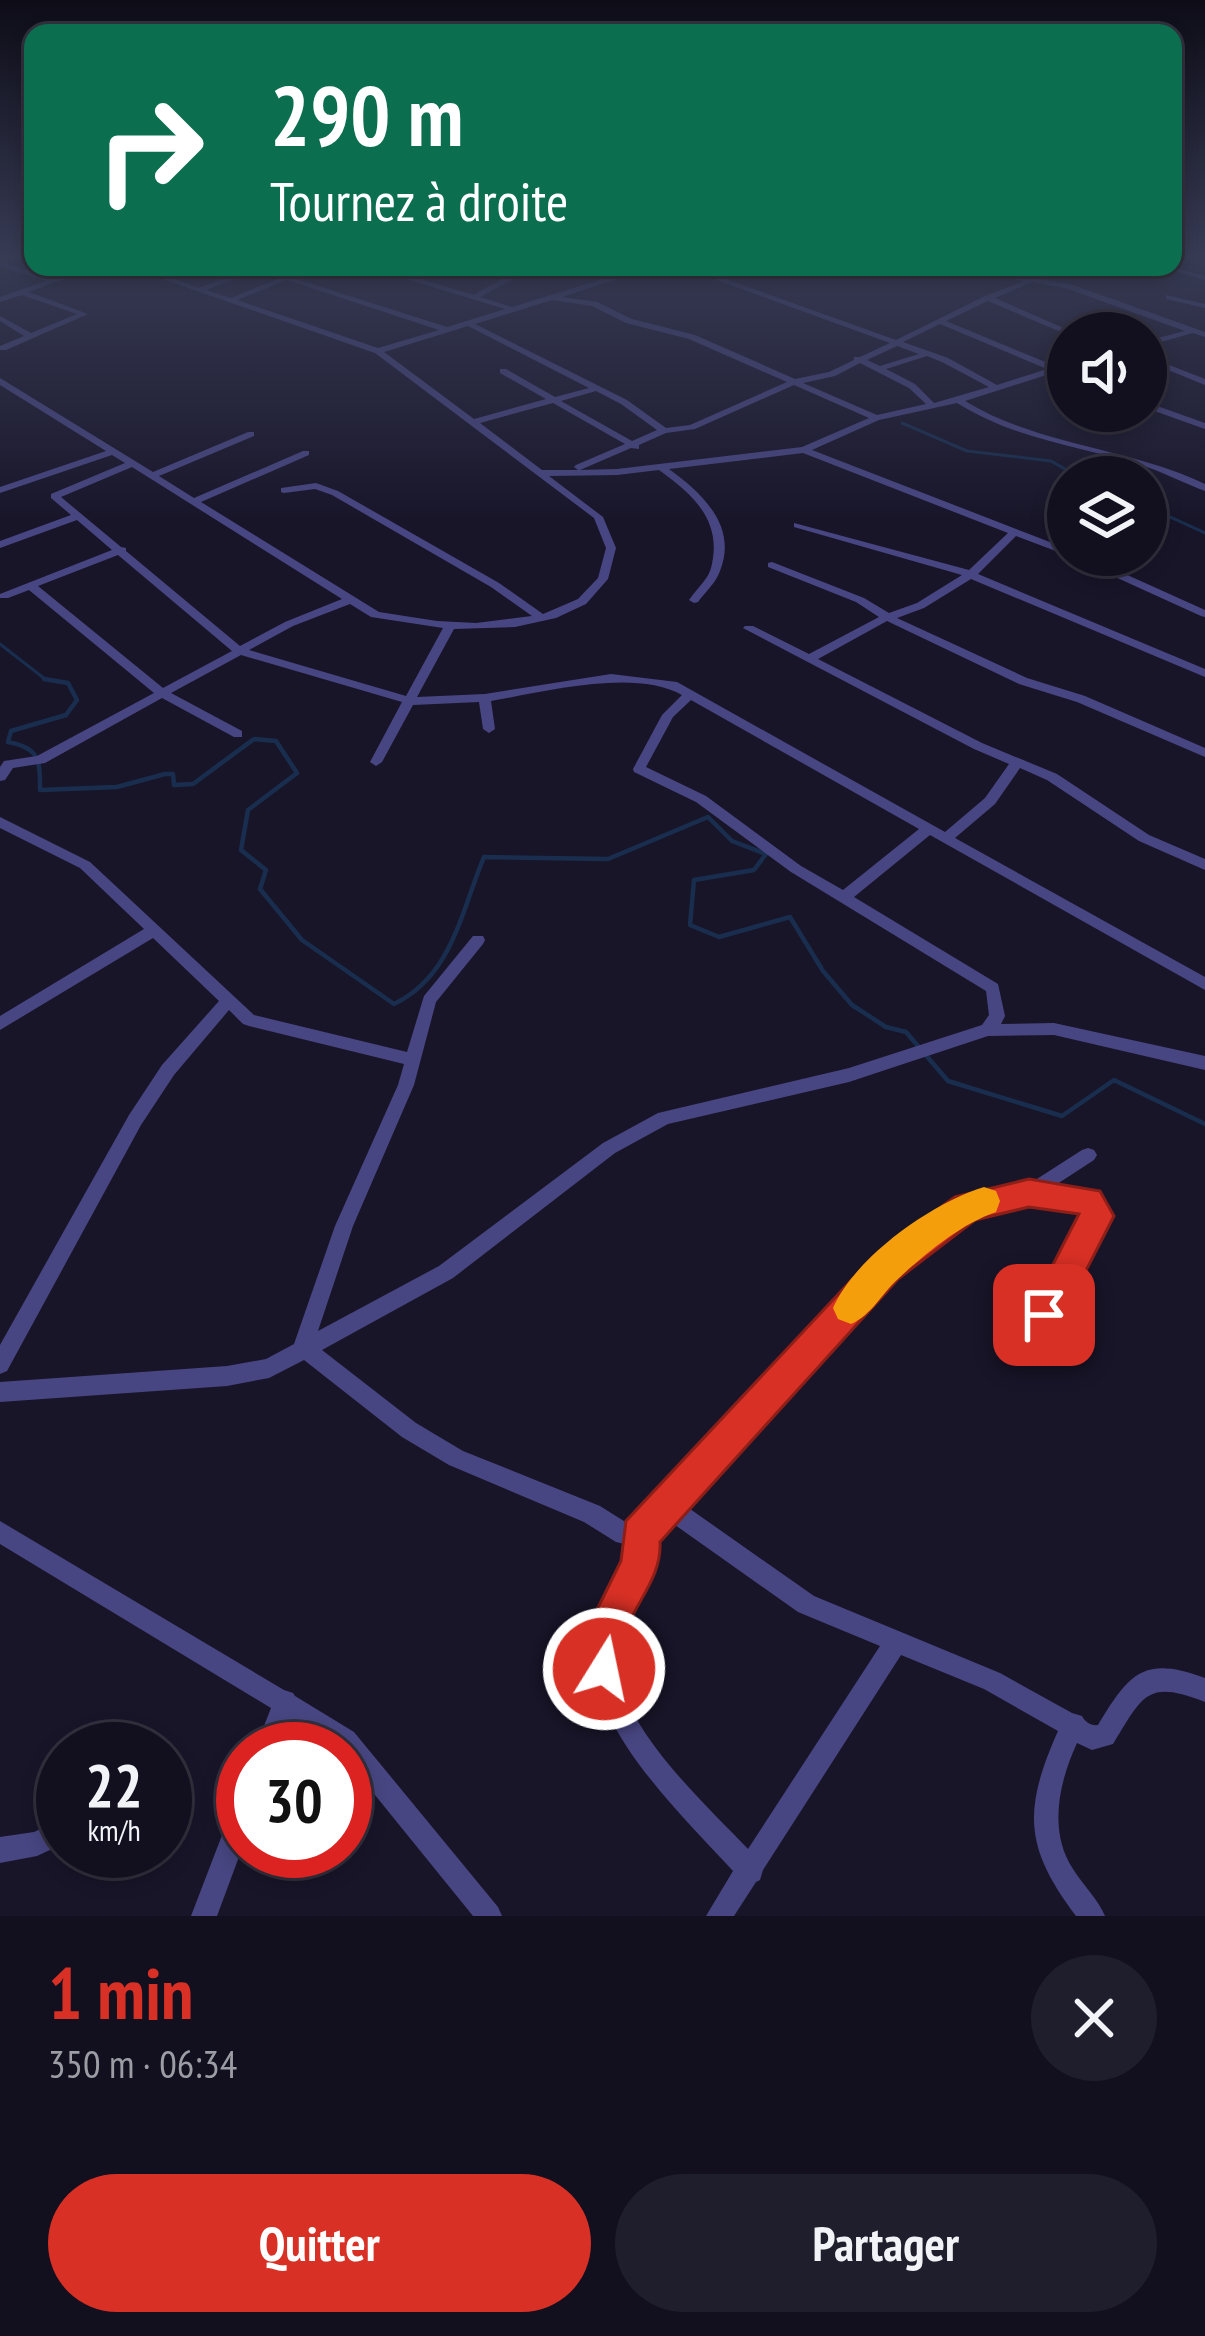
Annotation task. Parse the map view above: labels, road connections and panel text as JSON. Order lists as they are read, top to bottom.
{
  "page": {
    "turn": ["290 m", "Tournez à droite"],
    "speed": "22 km/h",
    "limit": "30",
    "heading": ["1 min", "350 m · 06:34"],
    "buttons": ["Quitter", "Partager"]
  }
}
